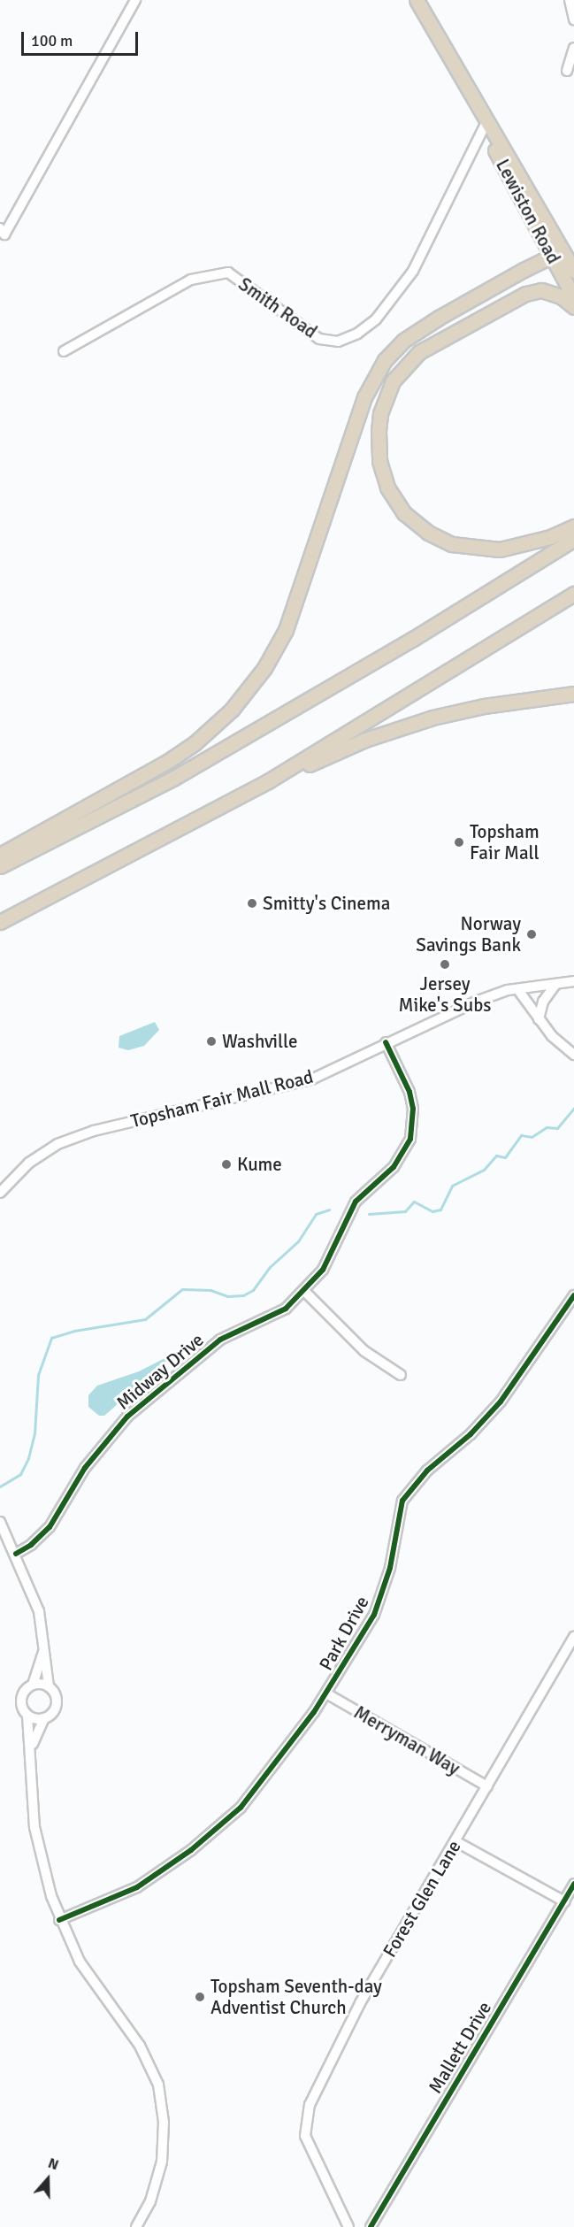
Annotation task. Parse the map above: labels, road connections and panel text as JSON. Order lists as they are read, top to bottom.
{
  "streets": {
    "highway": ["Lewiston Road"],
    "street": [
      "Smith Road",
      "Topsham Fair Mall Road",
      "Midway Drive",
      "Park Drive",
      "Merryman Way",
      "Forest Glen Lane",
      "Mallett Drive"
    ]
  },
  "crossings": [
    ["Lewiston Road", "Smith Road"],
    ["Topsham Fair Mall Road", "Midway Drive"],
    ["Park Drive", "Merryman Way"],
    ["Merryman Way", "Forest Glen Lane"]
  ],
  "places": [
    "Topsham Fair Mall",
    "Smitty's Cinema",
    "Norway Savings Bank",
    "Jersey Mike's Subs",
    "Washville",
    "Kume",
    "Topsham Seventh-day Adventist Church"
  ],
  "scale_bar": "100 m",
  "north": "top"
}
